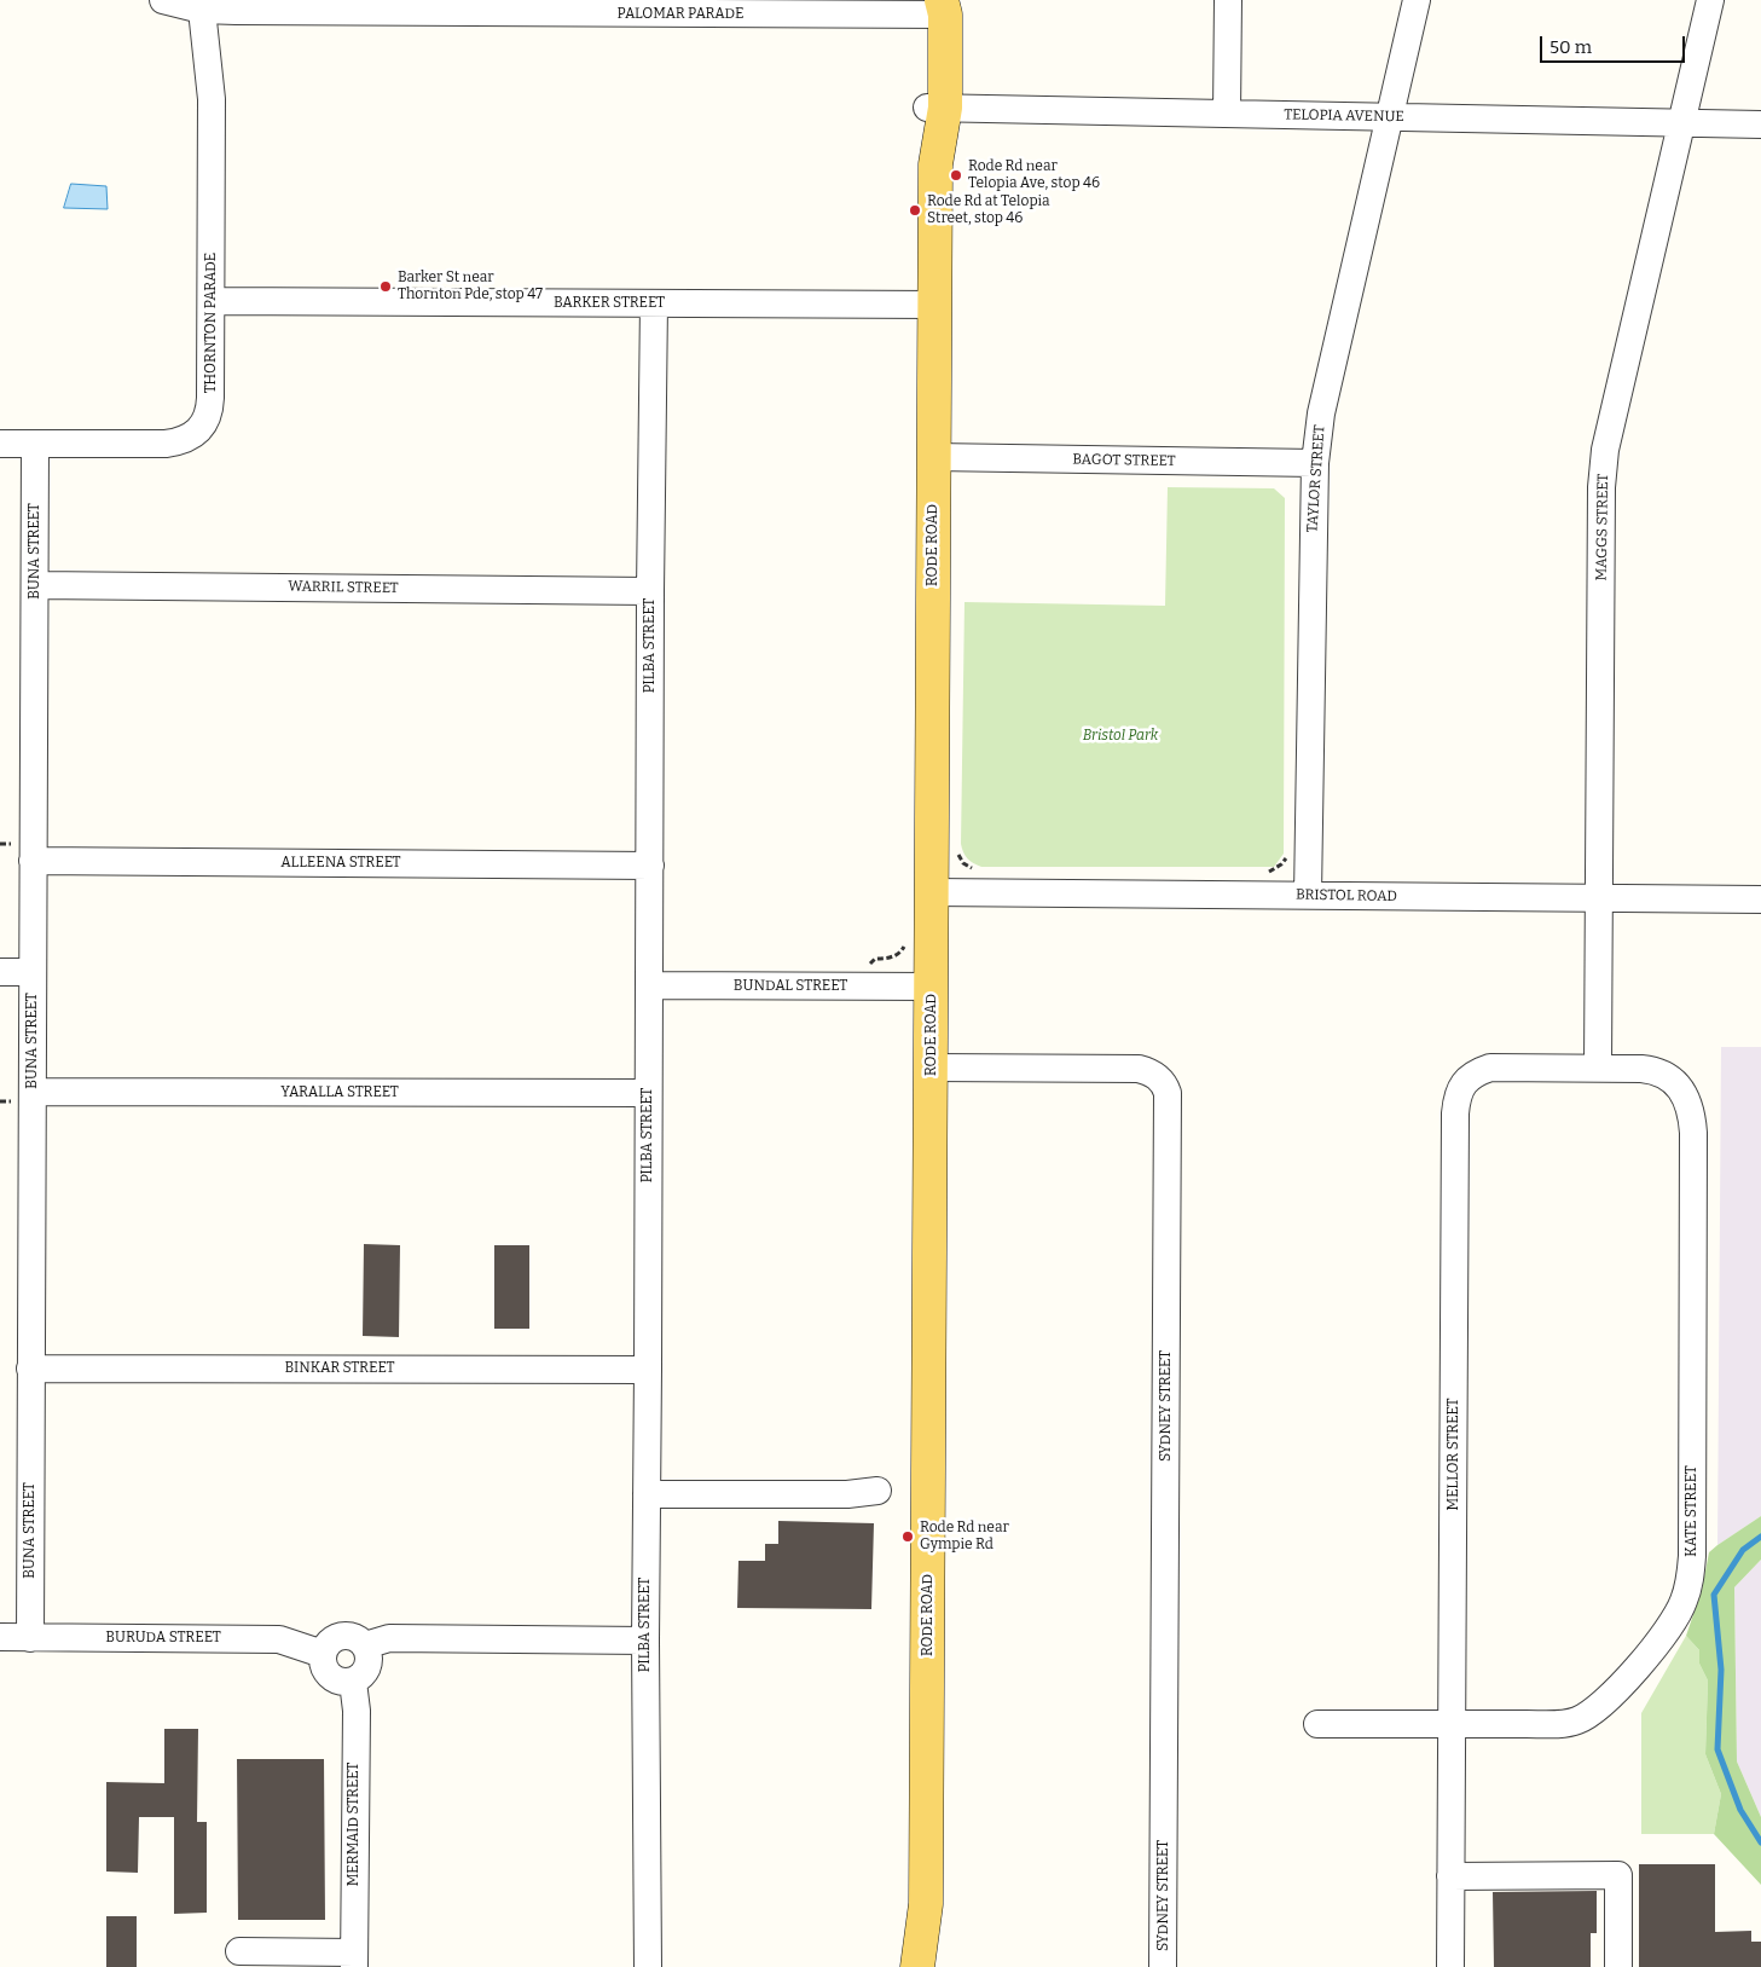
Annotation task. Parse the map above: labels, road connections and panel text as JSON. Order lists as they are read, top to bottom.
{
  "streets": {
    "main road": ["RODE ROAD"],
    "street": [
      "PALOMAR PARADE",
      "TELOPIA AVENUE",
      "BARKER STREET",
      "THORNTON PARADE",
      "BAGOT STREET",
      "TAYLOR STREET",
      "MAGGS STREET",
      "BUNA STREET",
      "WARRIL STREET",
      "PILBA STREET",
      "ALLEENA STREET",
      "BRISTOL ROAD",
      "BUNDAL STREET",
      "YARALLA STREET",
      "BINKAR STREET",
      "SYDNEY STREET",
      "MELLOR STREET",
      "KATE STREET",
      "BURUDA STREET",
      "MERMAID STREET"
    ]
  },
  "crossings": [
    ["PALOMAR PARADE", "THORNTON PARADE"],
    ["PALOMAR PARADE", "RODE ROAD"],
    ["TELOPIA AVENUE", "TAYLOR STREET"],
    ["TELOPIA AVENUE", "MAGGS STREET"],
    ["TELOPIA AVENUE", "RODE ROAD"],
    ["BARKER STREET", "THORNTON PARADE"],
    ["BARKER STREET", "RODE ROAD"],
    ["BARKER STREET", "PILBA STREET"],
    ["THORNTON PARADE", "BUNA STREET"],
    ["BAGOT STREET", "TAYLOR STREET"],
    ["BAGOT STREET", "RODE ROAD"],
    ["TAYLOR STREET", "BRISTOL ROAD"],
    ["MAGGS STREET", "BRISTOL ROAD"],
    ["MAGGS STREET", "MELLOR STREET"],
    ["MAGGS STREET", "KATE STREET"],
    ["RODE ROAD", "BRISTOL ROAD"],
    ["RODE ROAD", "BUNDAL STREET"],
    ["RODE ROAD", "SYDNEY STREET"],
    ["BUNA STREET", "WARRIL STREET"],
    ["BUNA STREET", "ALLEENA STREET"],
    ["BUNA STREET", "YARALLA STREET"],
    ["BUNA STREET", "BINKAR STREET"],
    ["BUNA STREET", "BURUDA STREET"],
    ["WARRIL STREET", "PILBA STREET"],
    ["PILBA STREET", "ALLEENA STREET"],
    ["PILBA STREET", "BUNDAL STREET"],
    ["PILBA STREET", "YARALLA STREET"],
    ["PILBA STREET", "BINKAR STREET"],
    ["MELLOR STREET", "KATE STREET"],
    ["BURUDA STREET", "MERMAID STREET"]
  ],
  "parks": ["Bristol Park"],
  "places": [
    "Rode Rd near Telopia Ave, stop 46",
    "Rode Rd at Telopia Street, stop 46",
    "Barker St near Thornton Pde, stop 47",
    "Rode Rd near Gympie Rd"
  ],
  "scale_bar": "50 m"
}
